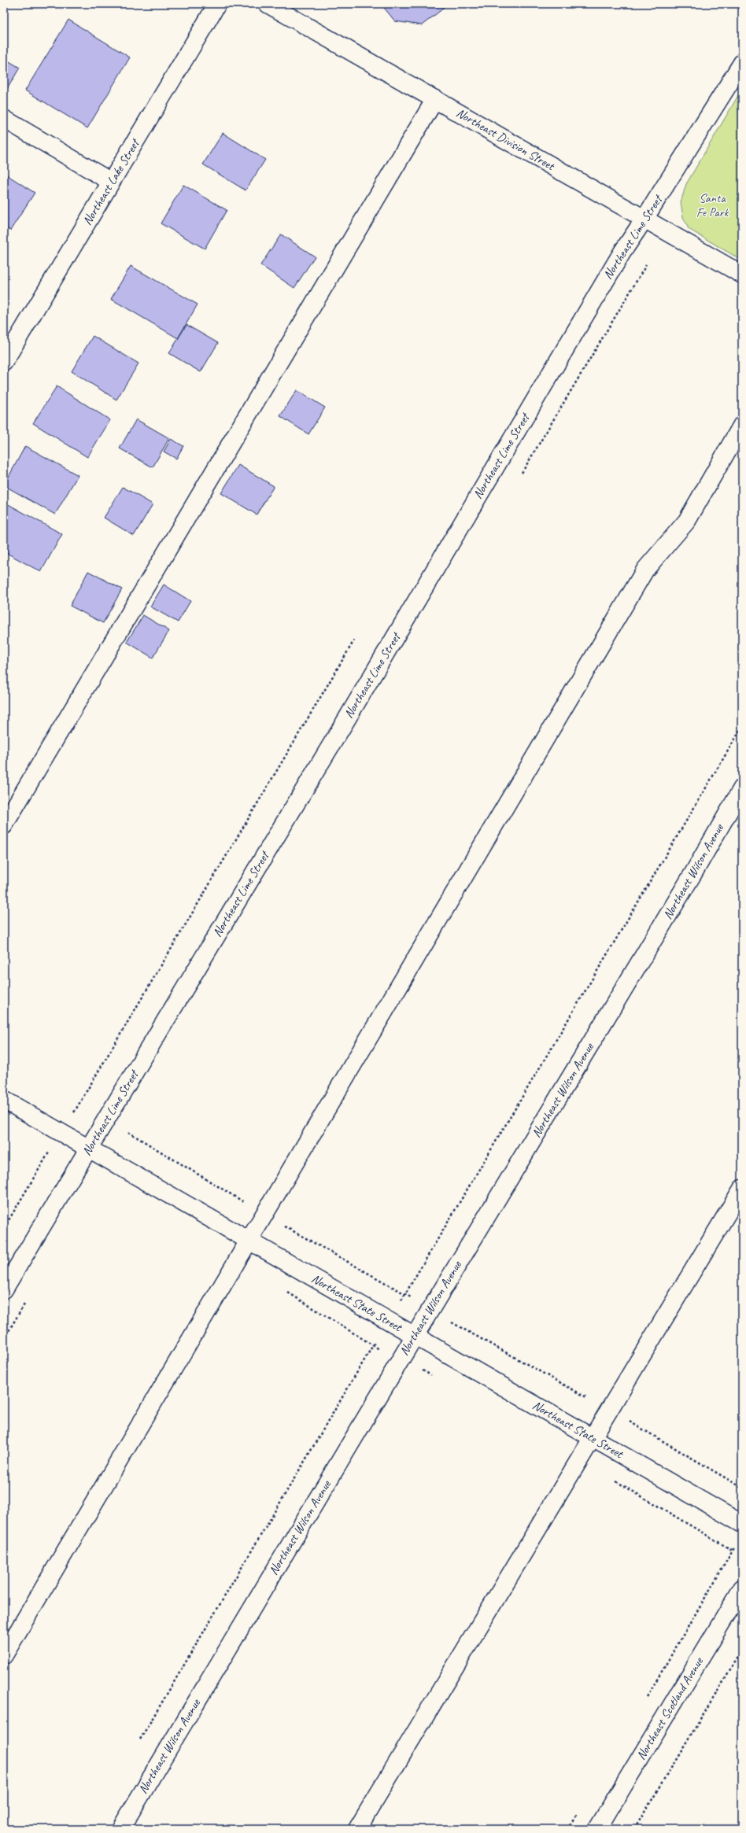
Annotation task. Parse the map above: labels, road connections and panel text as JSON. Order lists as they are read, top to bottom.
{
  "streets": {
    "street": [
      "Northeast Division Street",
      "Northeast Lake Street",
      "Northeast Lime Street",
      "Northeast Wilson Avenue",
      "Northeast State Street",
      "Northeast Scotland Avenue"
    ]
  },
  "crossings": [
    ["Northeast Division Street", "Northeast Lime Street"],
    ["Northeast Lime Street", "Northeast State Street"],
    ["Northeast Wilson Avenue", "Northeast State Street"]
  ],
  "parks": ["Santa Fe Park"]
}
